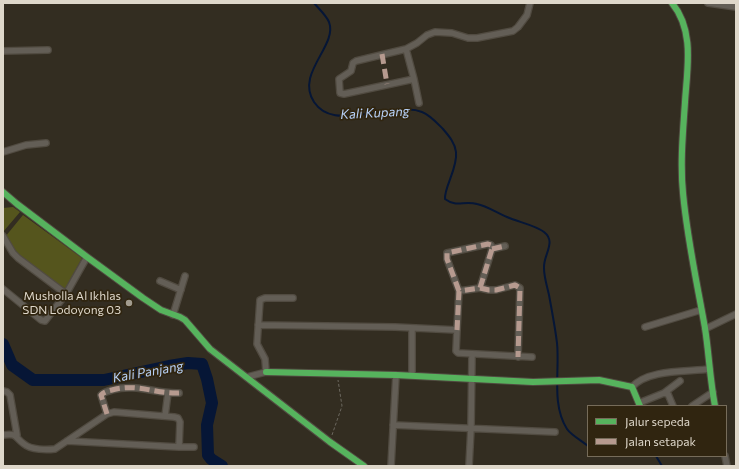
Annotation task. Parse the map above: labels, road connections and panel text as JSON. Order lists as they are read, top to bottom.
{
  "water": ["Kali Kupang", "Kali Panjang"],
  "places": ["Musholla Al Ikhlas SDN Lodoyong 03"],
  "legend": ["Jalur sepeda", "Jalan setapak"]
}
